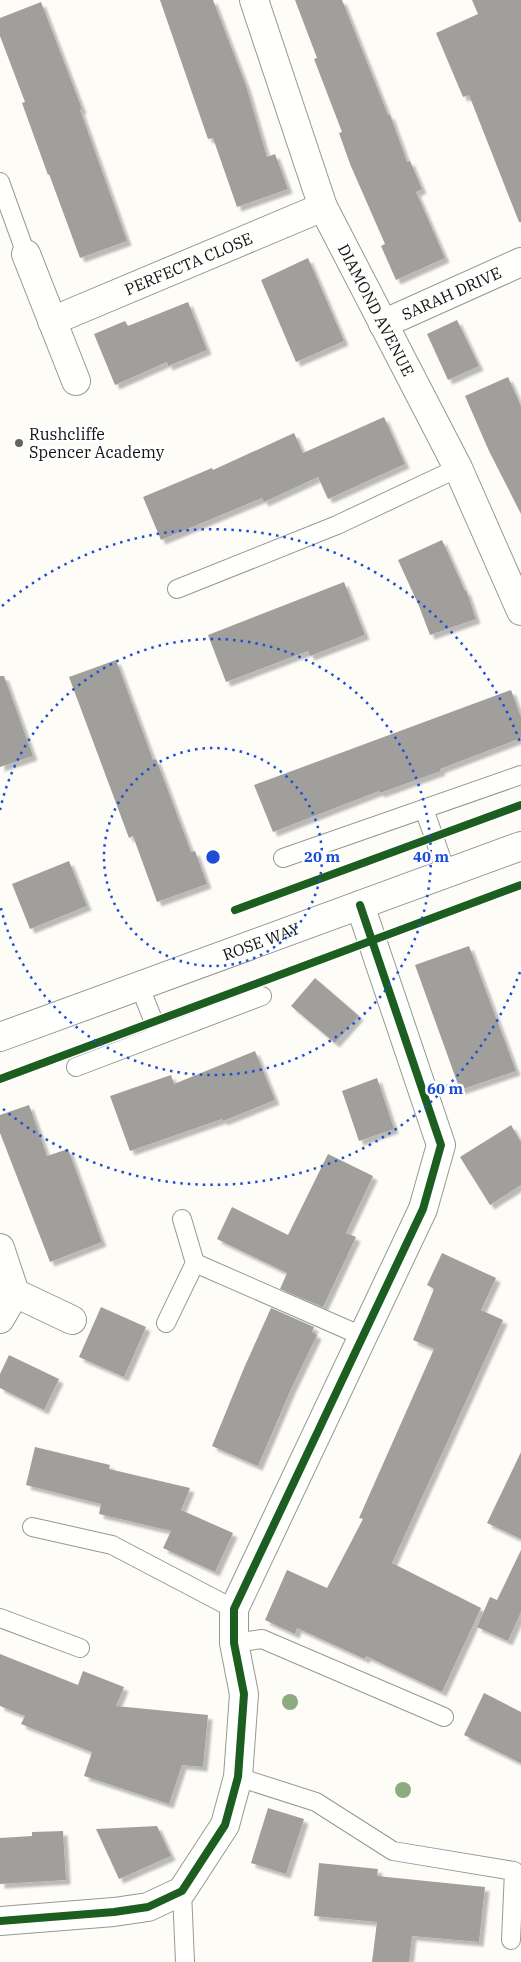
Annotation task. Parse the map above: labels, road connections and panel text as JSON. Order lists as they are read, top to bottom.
{
  "streets": {
    "street": [
      "PERFECTA CLOSE",
      "SARAH DRIVE",
      "DIAMOND AVENUE",
      "ROSE WAY"
    ]
  },
  "crossings": [
    ["PERFECTA CLOSE", "DIAMOND AVENUE"],
    ["SARAH DRIVE", "DIAMOND AVENUE"]
  ],
  "places": ["Rushcliffe Spencer Academy"],
  "rings": ["20 m", "40 m", "60 m"]
}
